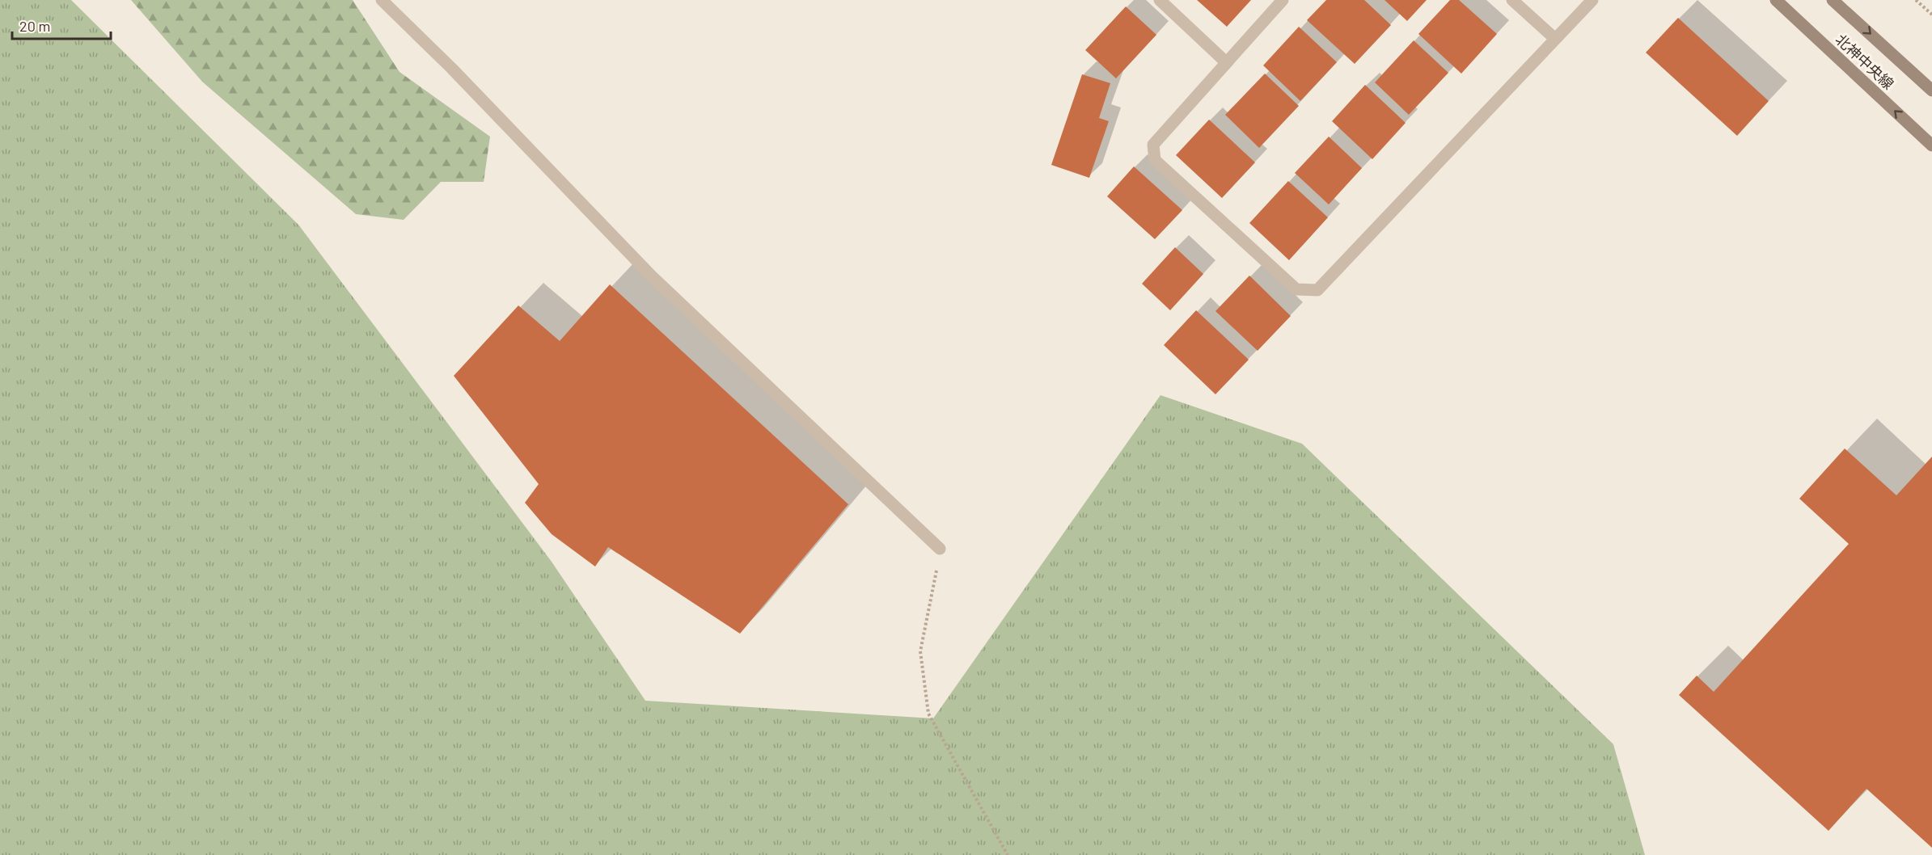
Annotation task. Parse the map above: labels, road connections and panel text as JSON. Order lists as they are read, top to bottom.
{
  "streets": {
    "street": ["北神中央線"]
  },
  "scale_bar": "20 m"
}
